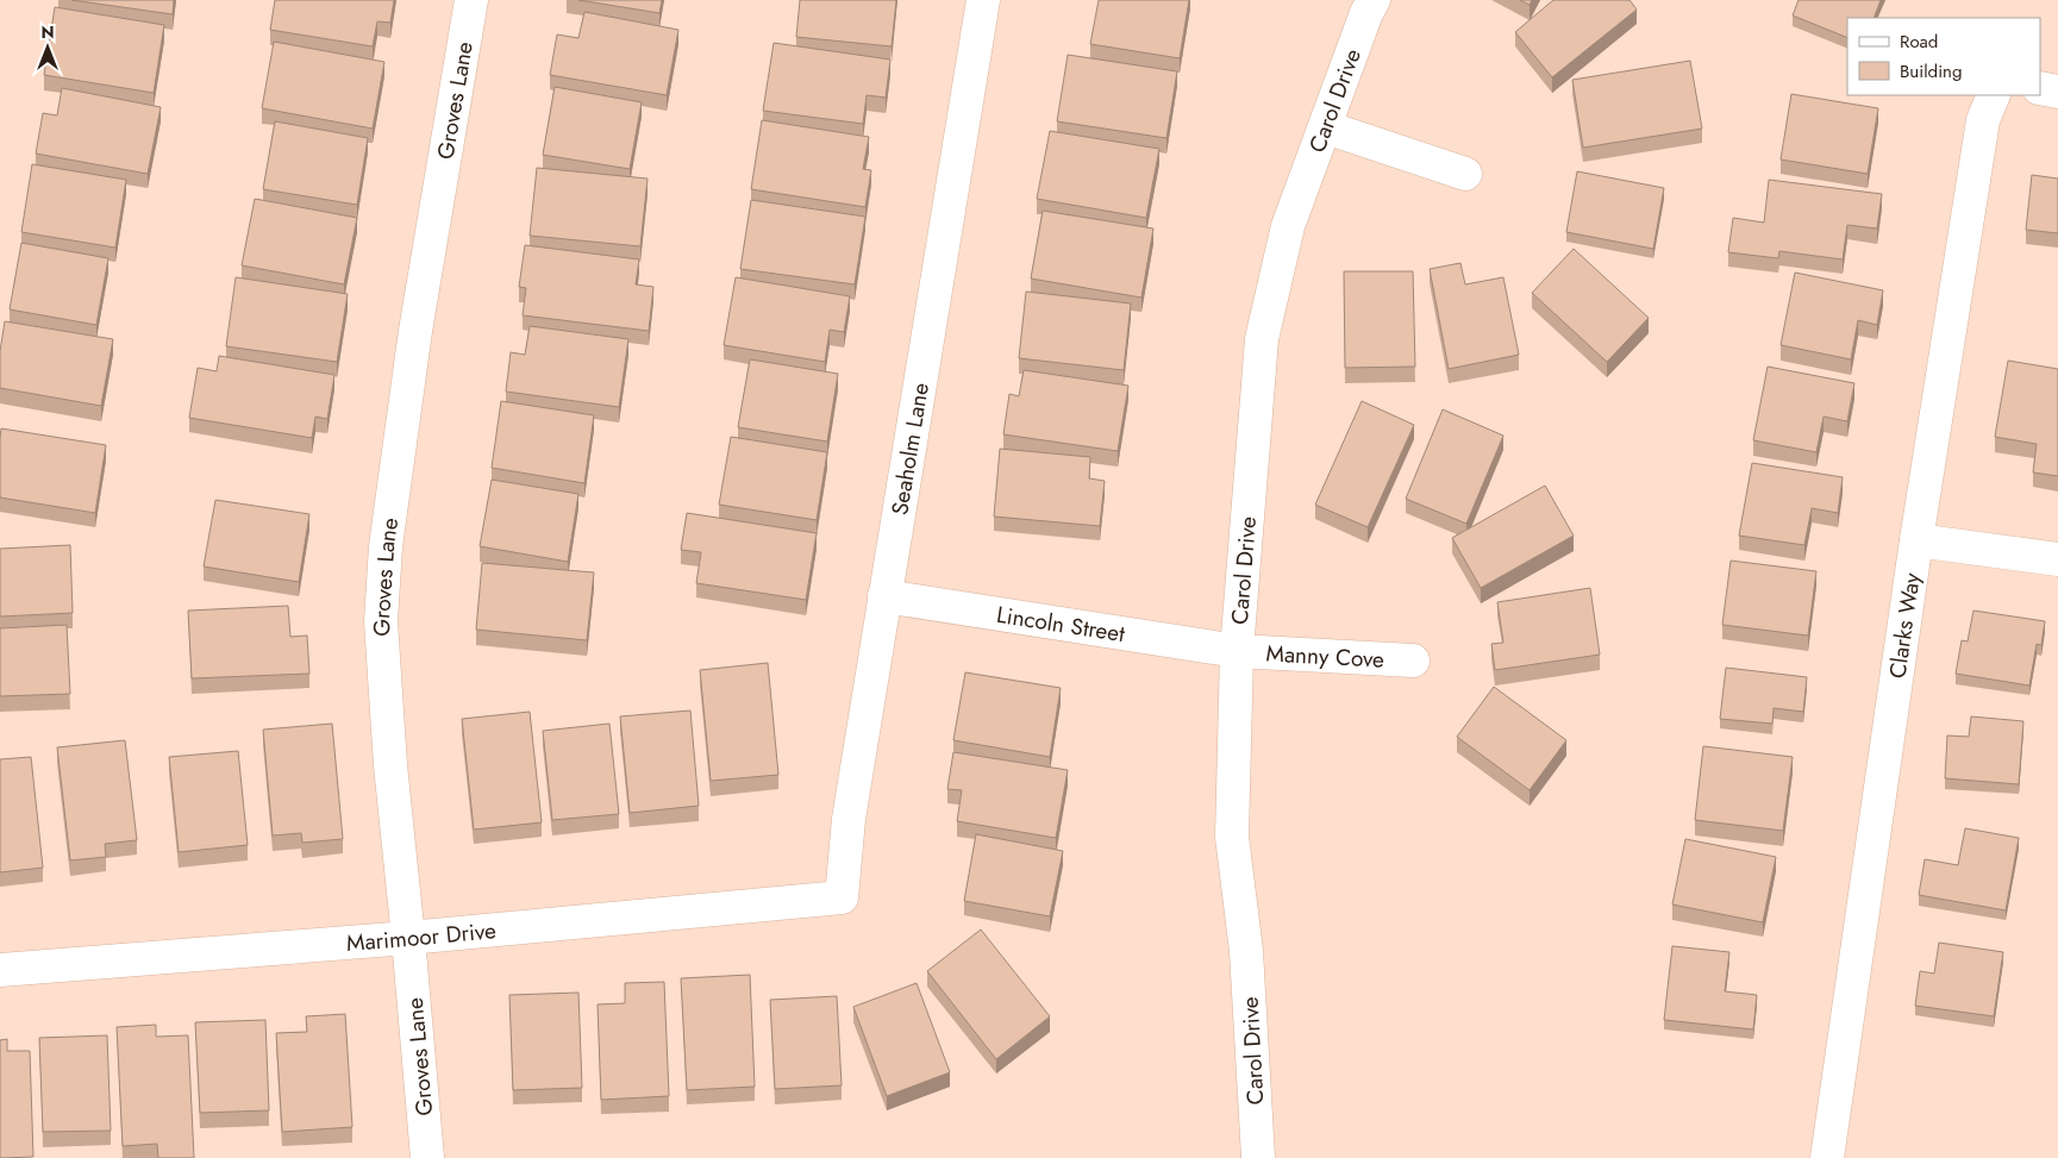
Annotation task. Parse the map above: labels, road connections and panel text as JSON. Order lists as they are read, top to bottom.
{
  "streets": {
    "street": [
      "Groves Lane",
      "Carol Drive",
      "Seaholm Lane",
      "Lincoln Street",
      "Clarks Way",
      "Manny Cove",
      "Marimoor Drive"
    ]
  },
  "crossings": [
    ["Groves Lane", "Marimoor Drive"],
    ["Carol Drive", "Lincoln Street"],
    ["Carol Drive", "Manny Cove"],
    ["Seaholm Lane", "Lincoln Street"],
    ["Seaholm Lane", "Marimoor Drive"],
    ["Lincoln Street", "Manny Cove"]
  ],
  "legend": ["Road", "Building"],
  "north": "top"
}
